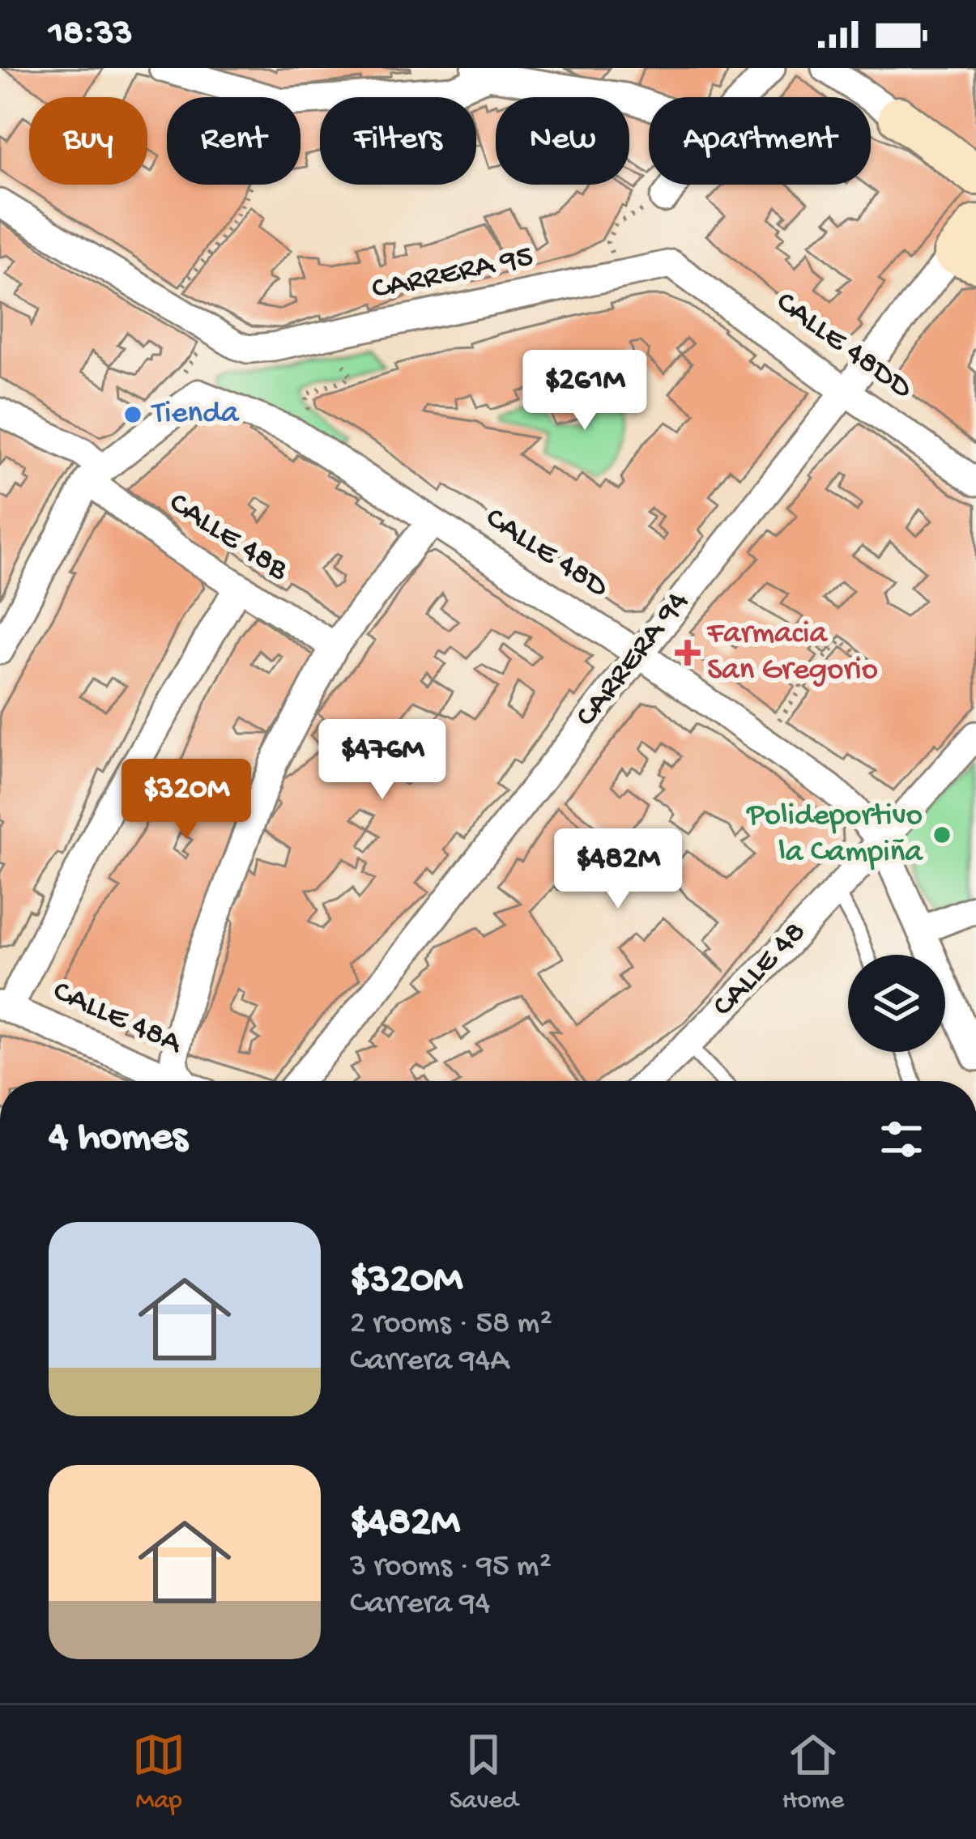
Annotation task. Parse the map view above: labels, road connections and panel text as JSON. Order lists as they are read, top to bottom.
{
  "streets": {
    "street": [
      "CARRERA 95",
      "CALLE 48DD",
      "CALLE 48B",
      "CALLE 48D",
      "CARRERA 94",
      "CALLE 48",
      "CALLE 48A"
    ]
  },
  "crossings": [
    ["CARRERA 95", "CALLE 48DD"],
    ["CALLE 48DD", "CARRERA 94"],
    ["CALLE 48D", "CARRERA 94"],
    ["CALLE 48D", "CALLE 48"]
  ],
  "places": {
    "other": ["Tienda", "Polideportivo la Campiña"],
    "health": ["Farmacia San Gregorio"]
  },
  "page": {
    "status": "18:33",
    "chip": [
      "Buy",
      "Rent",
      "Filters",
      "New",
      "Apartment"
    ],
    "price": [
      "$261M",
      "$476M",
      "$320M",
      "$482M"
    ],
    "heading": "4 homes",
    "list": [
      {
        "name": "$320M",
        "note": "2 rooms · 58 m² · Carrera 94A"
      },
      {
        "name": "$482M",
        "note": "3 rooms · 95 m² · Carrera 94"
      }
    ],
    "tabs": ["Map", "Saved", "Home"]
  }
}
